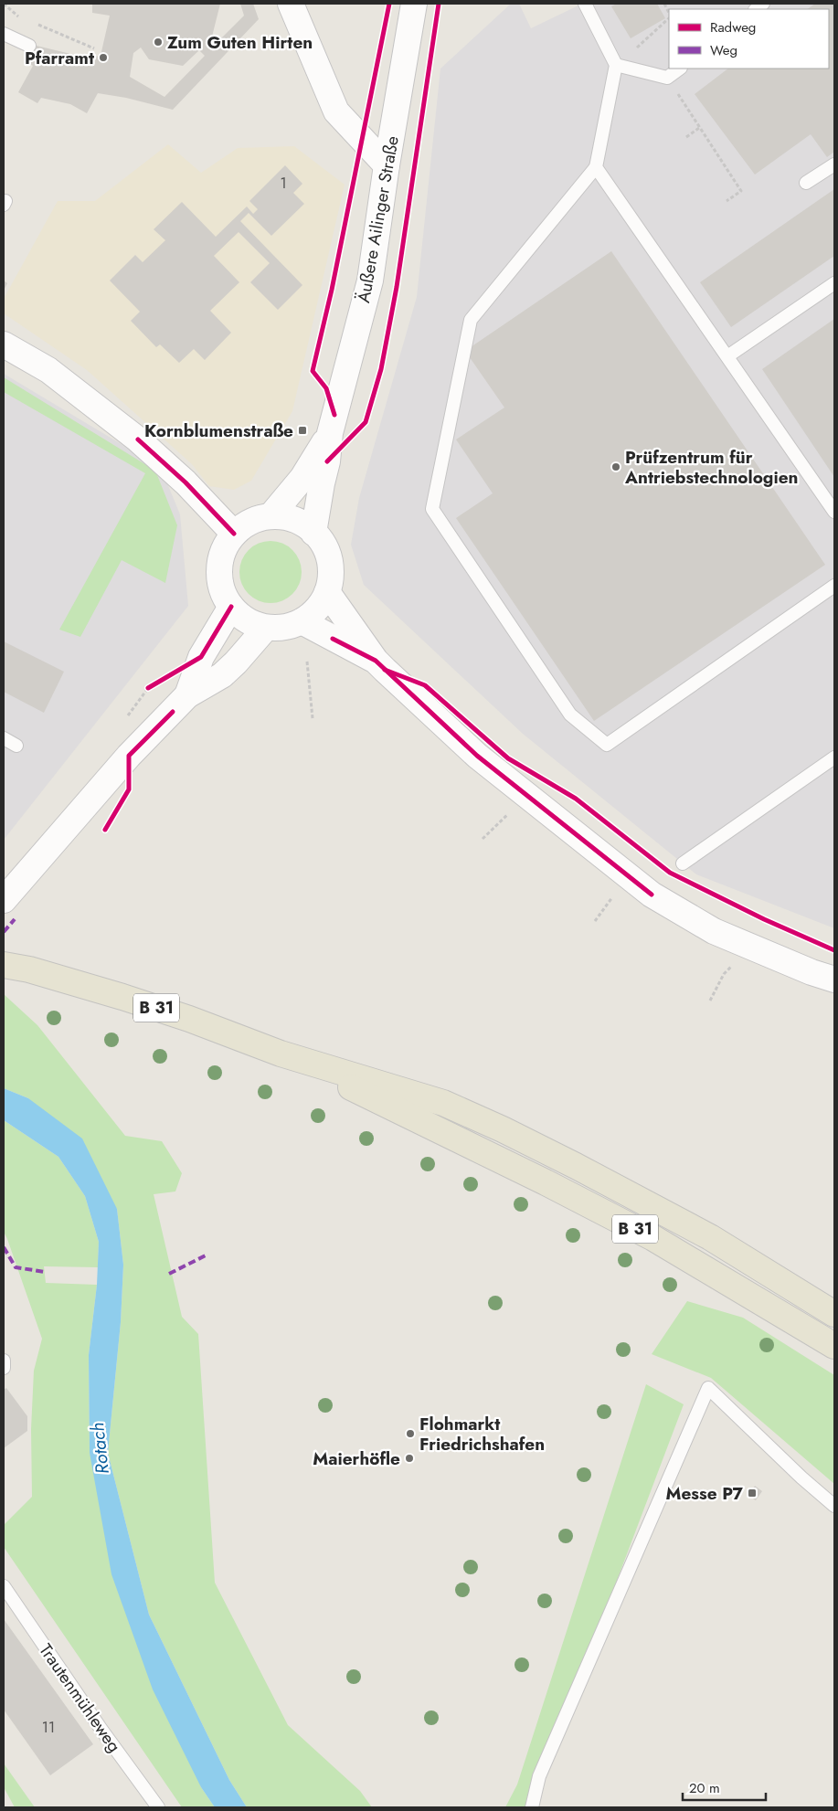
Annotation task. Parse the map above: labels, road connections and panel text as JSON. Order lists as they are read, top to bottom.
{
  "streets": {
    "main road": ["Äußere Ailinger Straße", "B 31"],
    "lane": ["Trautenmühleweg"]
  },
  "water": ["Rotach"],
  "places": {
    "other": [
      "Zum Guten Hirten",
      "Pfarramt",
      "Prüfzentrum für Antriebstechnologien",
      "Flohmarkt Friedrichshafen",
      "Maierhöfle"
    ],
    "transit": ["Kornblumenstraße", "Messe P7"]
  },
  "house_numbers": ["1", "11"],
  "legend": ["Radweg", "Weg"],
  "scale_bar": "20 m"
}
